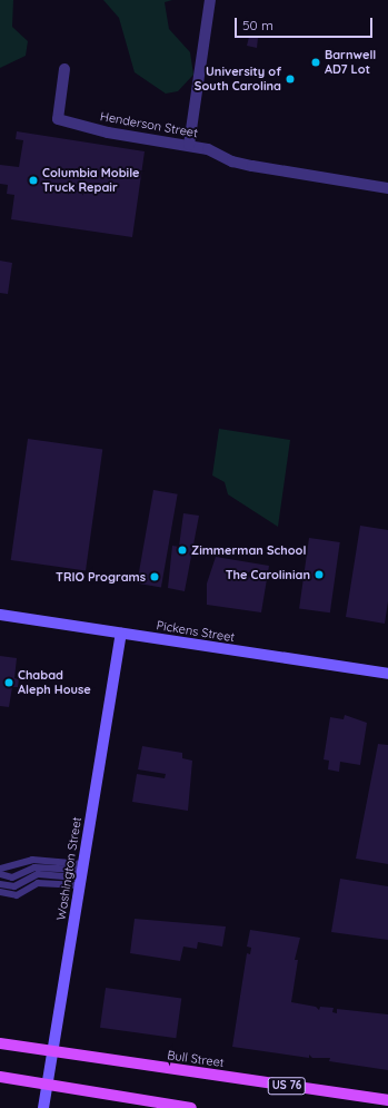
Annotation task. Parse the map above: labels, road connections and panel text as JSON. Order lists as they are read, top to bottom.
{
  "streets": {
    "main road": ["Bull Street", "US 76"],
    "street": ["Henderson Street", "Pickens Street", "Washington Street"]
  },
  "crossings": [
    ["Pickens Street", "Washington Street"],
    ["Washington Street", "Bull Street"]
  ],
  "places": [
    "Barnwell AD7 Lot",
    "University of South Carolina",
    "Columbia Mobile Truck Repair",
    "Zimmerman School",
    "The Carolinian",
    "TRIO Programs",
    "Chabad Aleph House"
  ],
  "scale_bar": "50 m"
}
